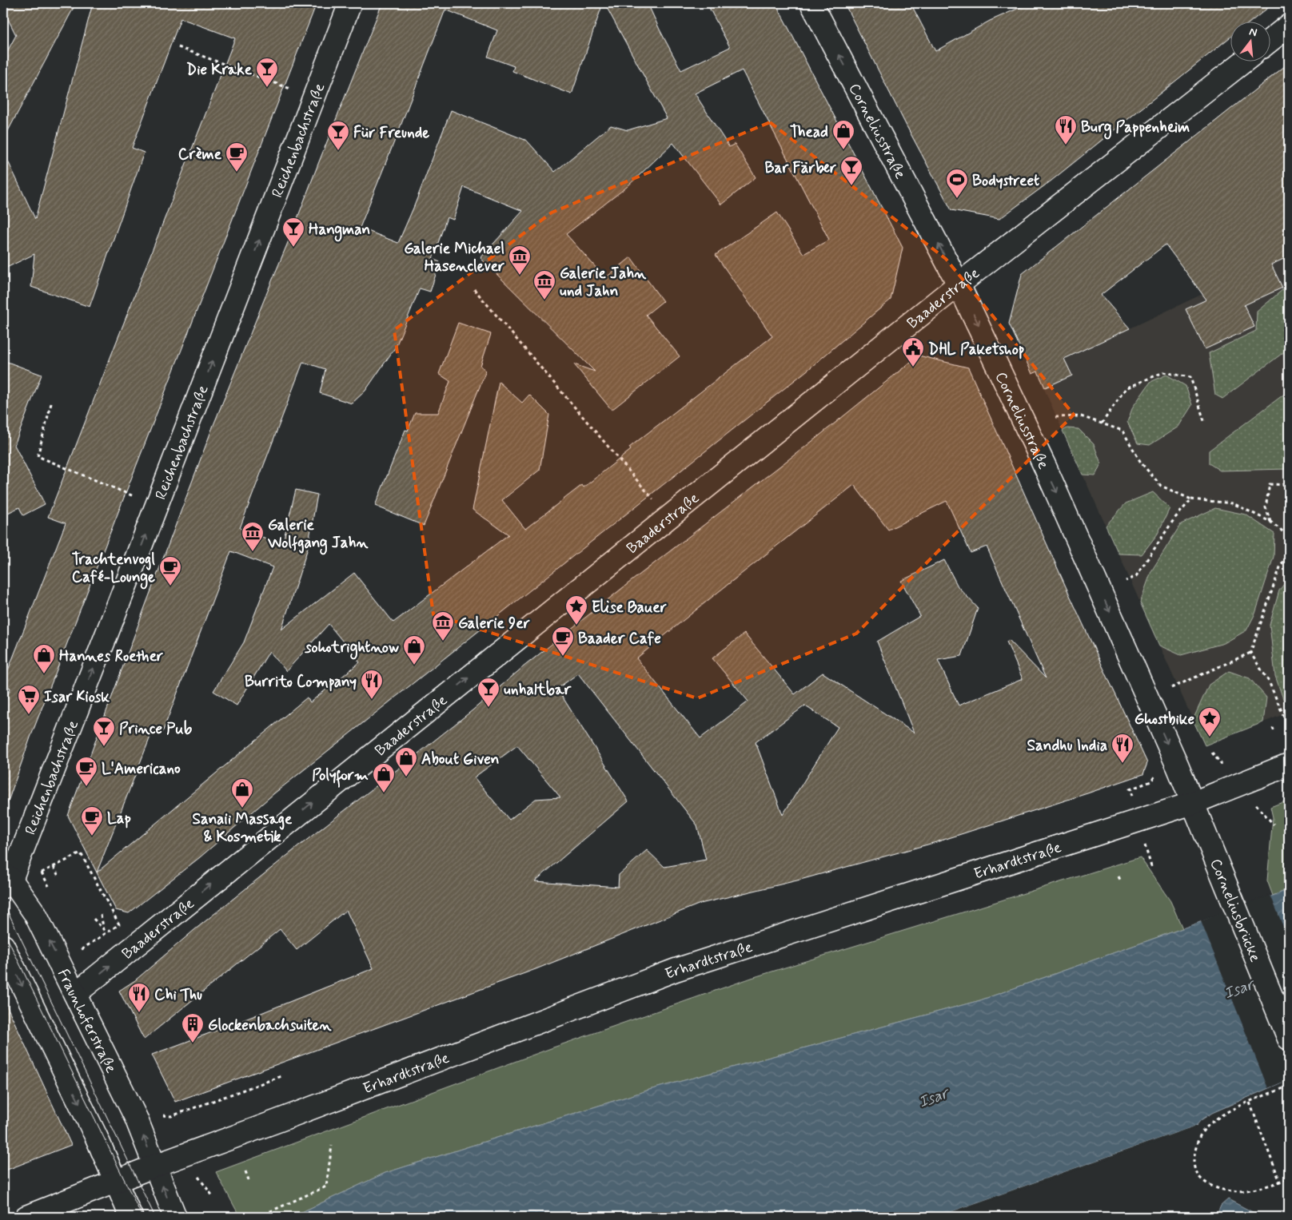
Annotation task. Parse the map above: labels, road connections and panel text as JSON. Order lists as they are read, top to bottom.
{
  "streets": {
    "street": [
      "Corneliusstraße",
      "Reichenbachstraße",
      "Baaderstraße",
      "Erhardtstraße",
      "Corneliusbrücke",
      "Fraunhoferstraße"
    ]
  },
  "crossings": [
    ["Corneliusstraße", "Baaderstraße"],
    ["Corneliusstraße", "Erhardtstraße"],
    ["Corneliusstraße", "Corneliusbrücke"],
    ["Reichenbachstraße", "Fraunhoferstraße"],
    ["Baaderstraße", "Fraunhoferstraße"],
    ["Erhardtstraße", "Corneliusbrücke"],
    ["Erhardtstraße", "Fraunhoferstraße"]
  ],
  "one_way": ["Reichenbachstraße", "Baaderstraße"],
  "water": ["Isar"],
  "places": {
    "bar": [
      "Die Krake",
      "Für Freunde",
      "Bar Färber",
      "Hangman",
      "unhaltbar",
      "Prince Pub"
    ],
    "restaurant": [
      "Burg Pappenheim",
      "Burrito Company",
      "Sandhu India",
      "Chi Thu"
    ],
    "shop": [
      "Thead",
      "sohotrightnow",
      "Hannes Roether",
      "About Given",
      "Polyform",
      "Sanaii Massage & Kosmetik"
    ],
    "cafe": [
      "Crème",
      "Trachtenvogl Café-Lounge",
      "Baader Cafe",
      "L'Americano",
      "Lap"
    ],
    "sports": ["Bodystreet"],
    "museum": [
      "Galerie Michael Hasenclever",
      "Galerie Jahn und Jahn",
      "Galerie Wolfgang Jahn",
      "Galerie 9er"
    ],
    "public building": ["DHL Paketshop"],
    "place": ["Elise Bauer", "Ghostbike"],
    "supermarket": ["Isar Kiosk"],
    "building": ["Glockenbachsuiten"]
  },
  "north": "top"
}
